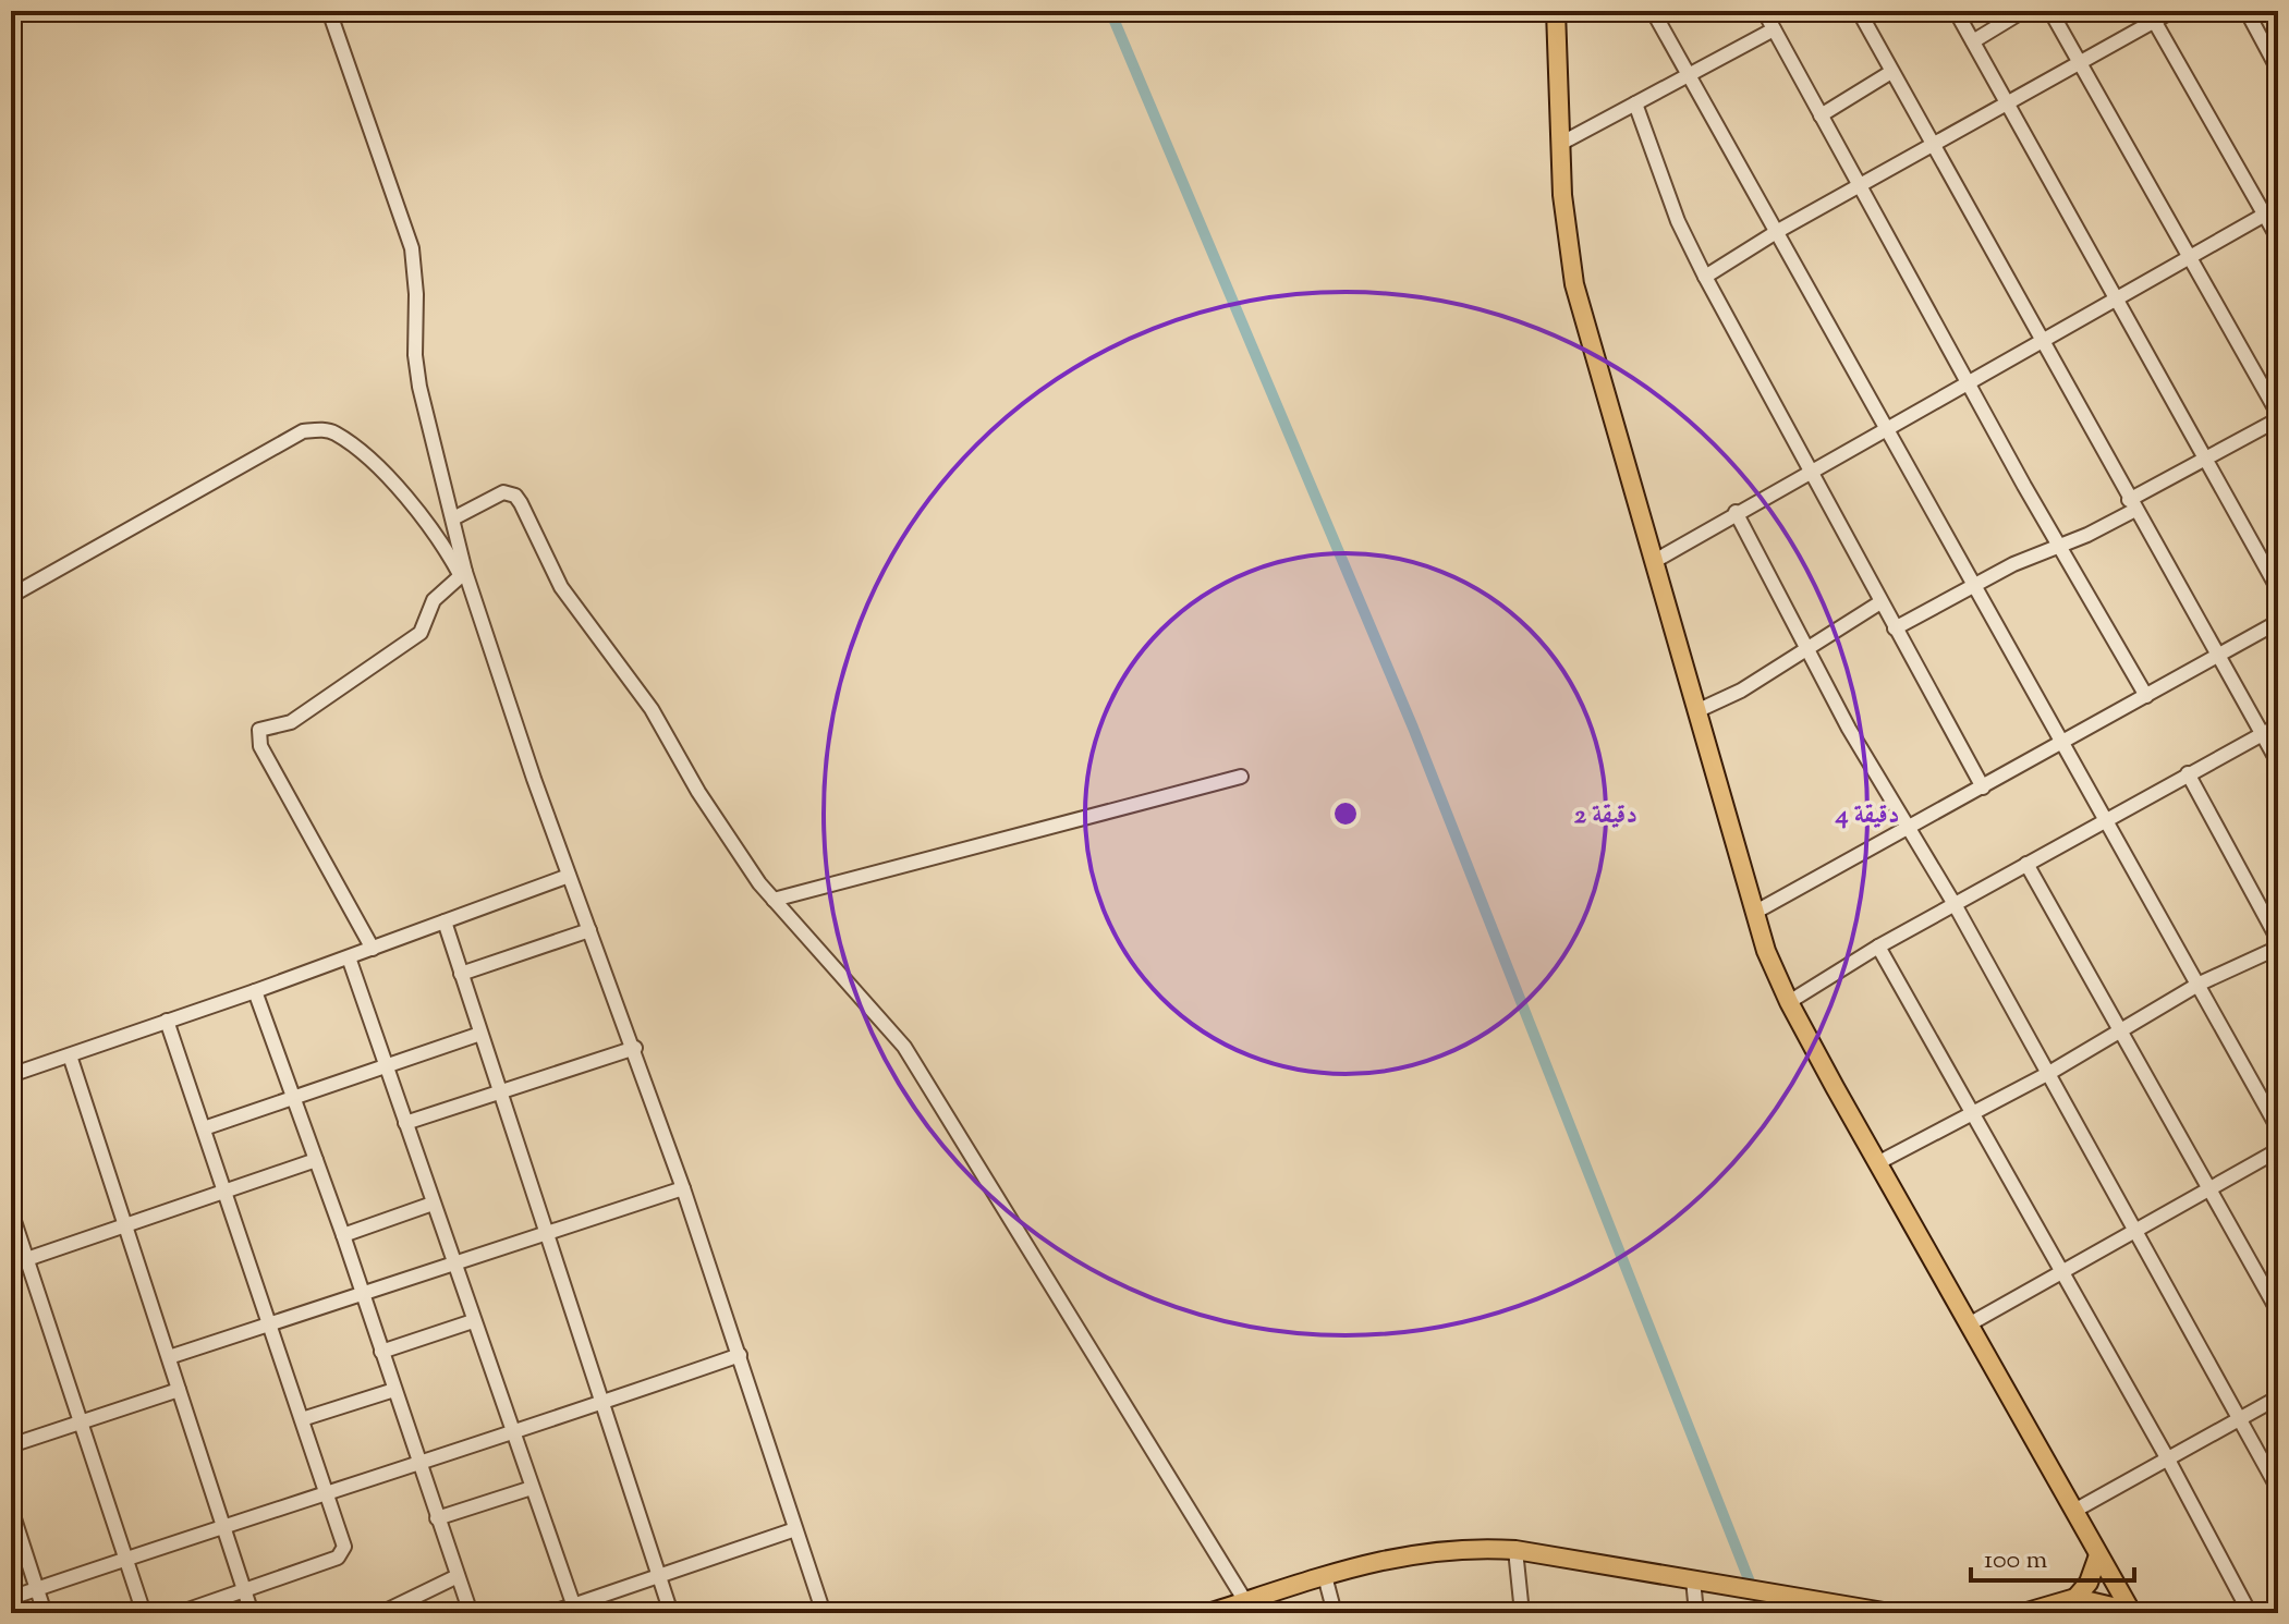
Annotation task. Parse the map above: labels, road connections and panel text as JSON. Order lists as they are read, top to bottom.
{
  "scale_bar": "100 m",
  "rings": ["2 دقيقة", "4 دقيقة"]
}
